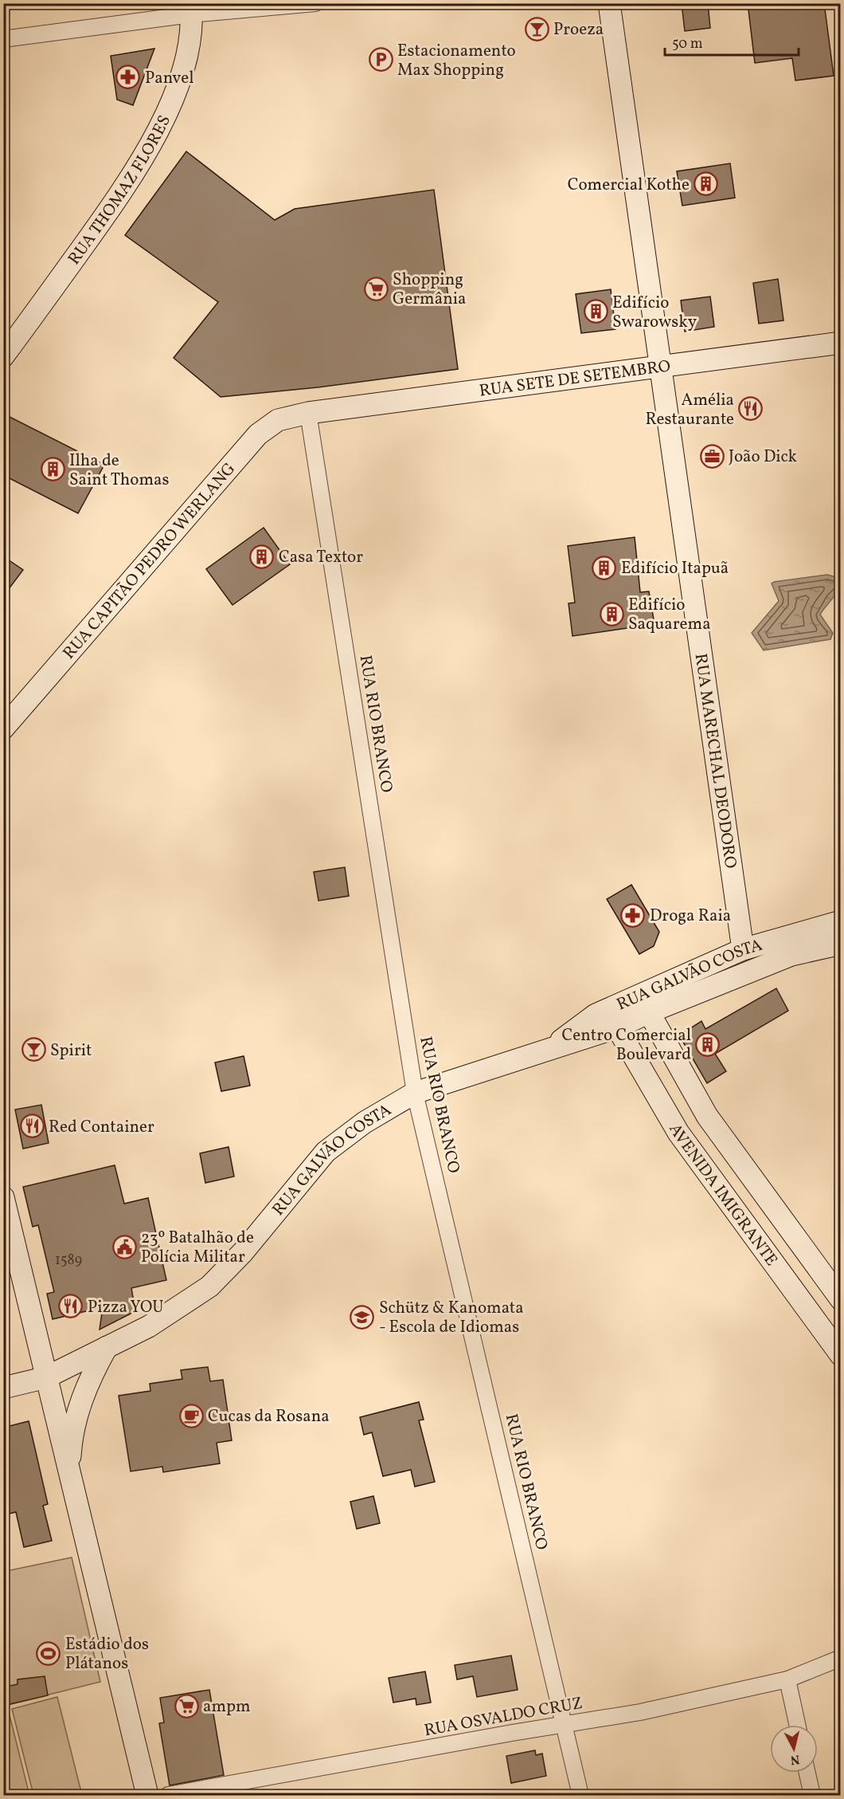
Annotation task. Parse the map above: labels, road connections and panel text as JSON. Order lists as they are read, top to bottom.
{
  "streets": {
    "street": [
      "RUA THOMAZ FLORES",
      "RUA SETE DE SETEMBRO",
      "RUA CAPITÃO PEDRO WERLANG",
      "RUA RIO BRANCO",
      "RUA MARECHAL DEODORO",
      "RUA GALVÃO COSTA",
      "AVENIDA IMIGRANTE",
      "RUA OSVALDO CRUZ"
    ]
  },
  "crossings": [
    ["RUA SETE DE SETEMBRO", "RUA CAPITÃO PEDRO WERLANG"],
    ["RUA SETE DE SETEMBRO", "RUA RIO BRANCO"],
    ["RUA SETE DE SETEMBRO", "RUA MARECHAL DEODORO"],
    ["RUA CAPITÃO PEDRO WERLANG", "RUA RIO BRANCO"],
    ["RUA RIO BRANCO", "RUA GALVÃO COSTA"],
    ["RUA RIO BRANCO", "RUA OSVALDO CRUZ"],
    ["RUA MARECHAL DEODORO", "RUA GALVÃO COSTA"],
    ["RUA GALVÃO COSTA", "AVENIDA IMIGRANTE"]
  ],
  "places": {
    "bar": ["Proeza", "Spirit"],
    "parking": ["Estacionamento Max Shopping"],
    "pharmacy": ["Panvel", "Droga Raia"],
    "building": [
      "Comercial Kothe",
      "Edifício Swarowsky",
      "Ilha de Saint Thomas",
      "Casa Textor",
      "Edifício Itapuã",
      "Edifício Saquarema",
      "Centro Comercial Boulevard"
    ],
    "supermarket": ["Shopping Germânia", "ampm"],
    "restaurant": ["Amélia Restaurante", "Red Container", "Pizza YOU"],
    "office": ["João Dick"],
    "public building": ["23º Batalhão de Polícia Militar"],
    "school or university": ["Schütz & Kanomata - Escola de Idiomas"],
    "cafe": ["Cucas da Rosana"],
    "sports": ["Estádio dos Plátanos"]
  },
  "house_numbers": ["1589"],
  "scale_bar": "50 m",
  "north": "bottom"
}
